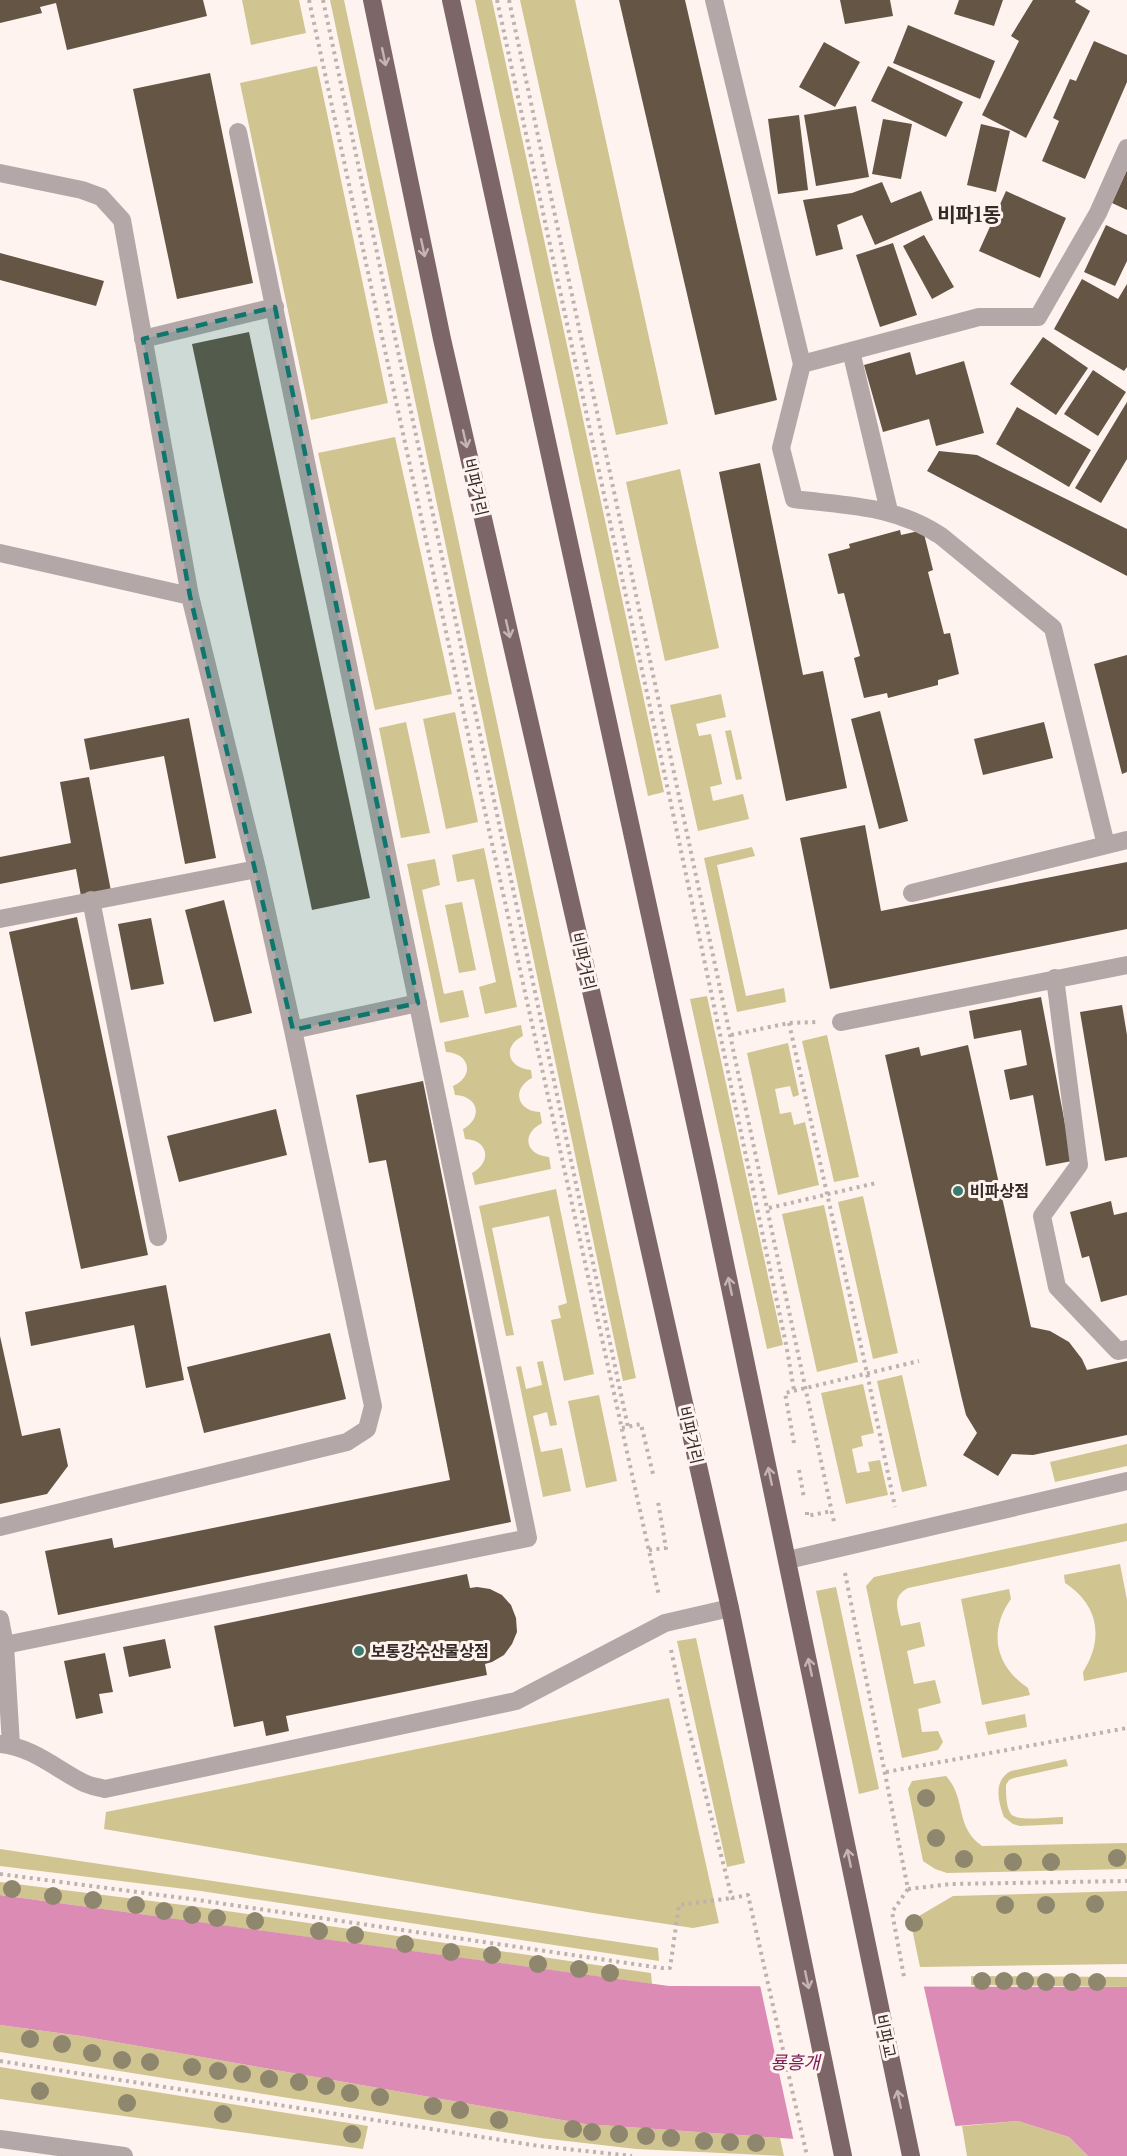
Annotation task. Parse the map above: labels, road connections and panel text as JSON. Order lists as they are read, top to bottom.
{
  "streets": {
    "main road": ["비파거리", "비파교"]
  },
  "one_way": ["비파교"],
  "districts": ["비파1동"],
  "water": ["룡흥개"],
  "places": ["비파상점", "보통강수산물상점"]
}
